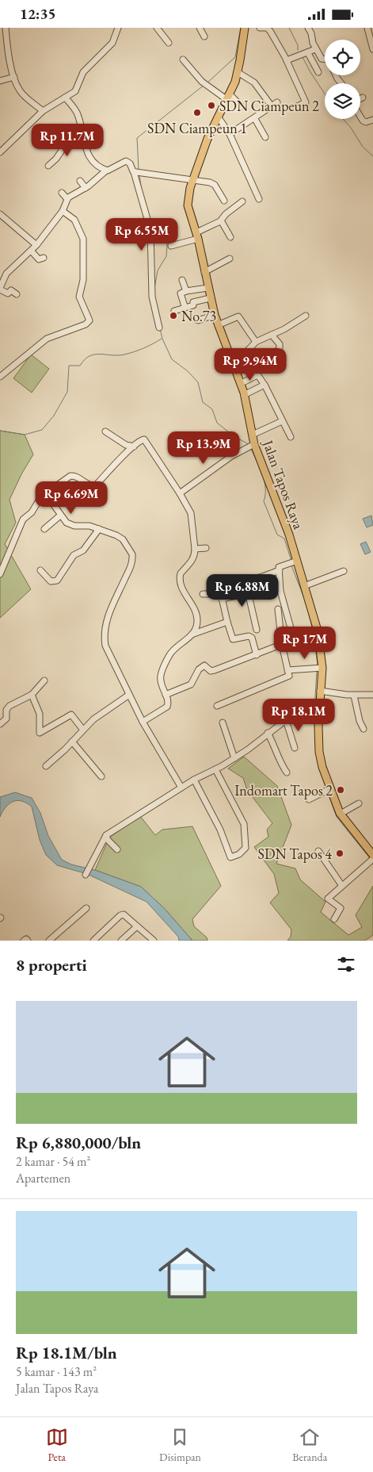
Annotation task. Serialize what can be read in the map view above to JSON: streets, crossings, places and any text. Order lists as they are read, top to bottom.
{
  "streets": {
    "main road": ["Jalan Tapos Raya"]
  },
  "places": [
    "SDN Ciampeun 2",
    "SDN Ciampeun 1",
    "No.73",
    "Indomart Tapos 2",
    "SDN Tapos 4"
  ],
  "page": {
    "status": "12:35",
    "price": [
      "Rp 11.7M",
      "Rp 6.55M",
      "Rp 9.94M",
      "Rp 13.9M",
      "Rp 6.69M",
      "Rp 6.88M",
      "Rp 17M",
      "Rp 18.1M"
    ],
    "heading": "8 properti",
    "list": [
      {
        "name": "Rp 6,880,000/bln",
        "note": "2 kamar · 54 m² · Apartemen"
      },
      {
        "name": "Rp 18.1M/bln",
        "note": "5 kamar · 143 m² · Jalan Tapos Raya"
      }
    ],
    "tabs": ["Peta", "Disimpan", "Beranda"]
  }
}
